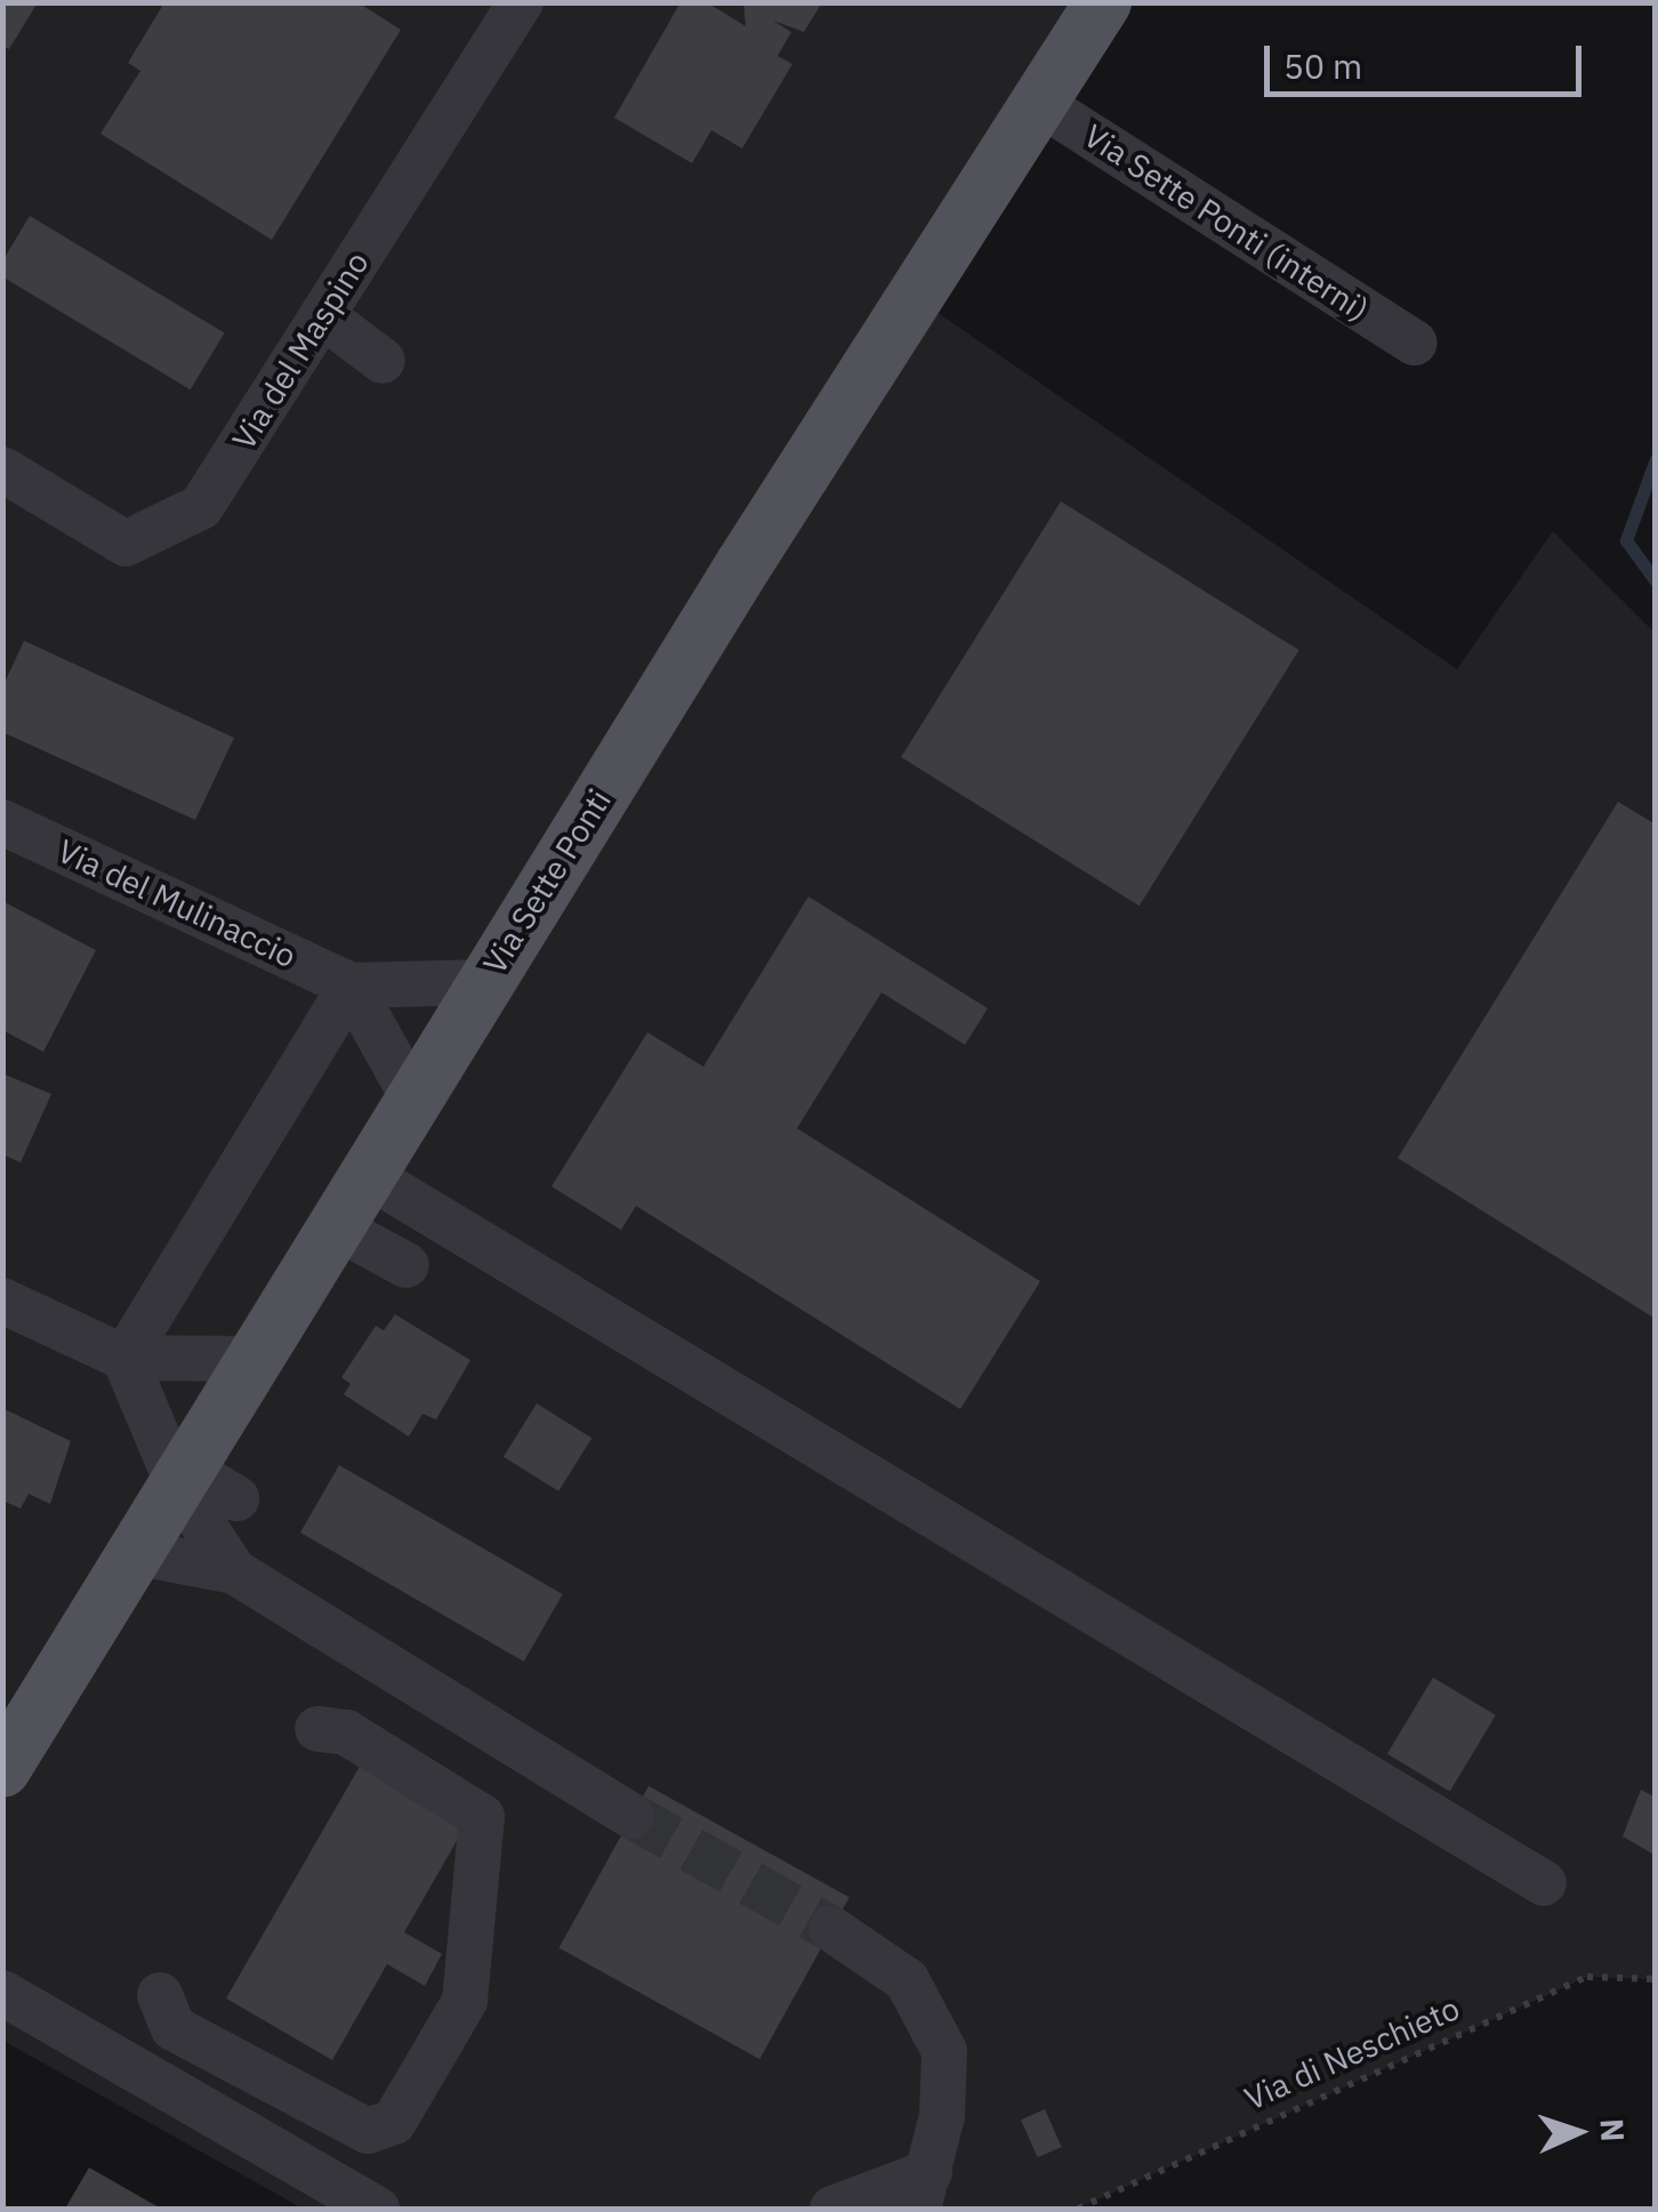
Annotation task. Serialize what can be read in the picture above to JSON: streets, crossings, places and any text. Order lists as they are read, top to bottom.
{
  "streets": {
    "main road": ["Via Sette Ponti"],
    "street": ["Via Sette Ponti (interni)", "Via del Maspino", "Via del Mulinaccio"],
    "path": ["Via di Neschieto"]
  },
  "crossings": [
    ["Via Sette Ponti (interni)", "Via Sette Ponti"],
    ["Via Sette Ponti", "Via del Mulinaccio"]
  ],
  "scale_bar": "50 m",
  "north": "right"
}
